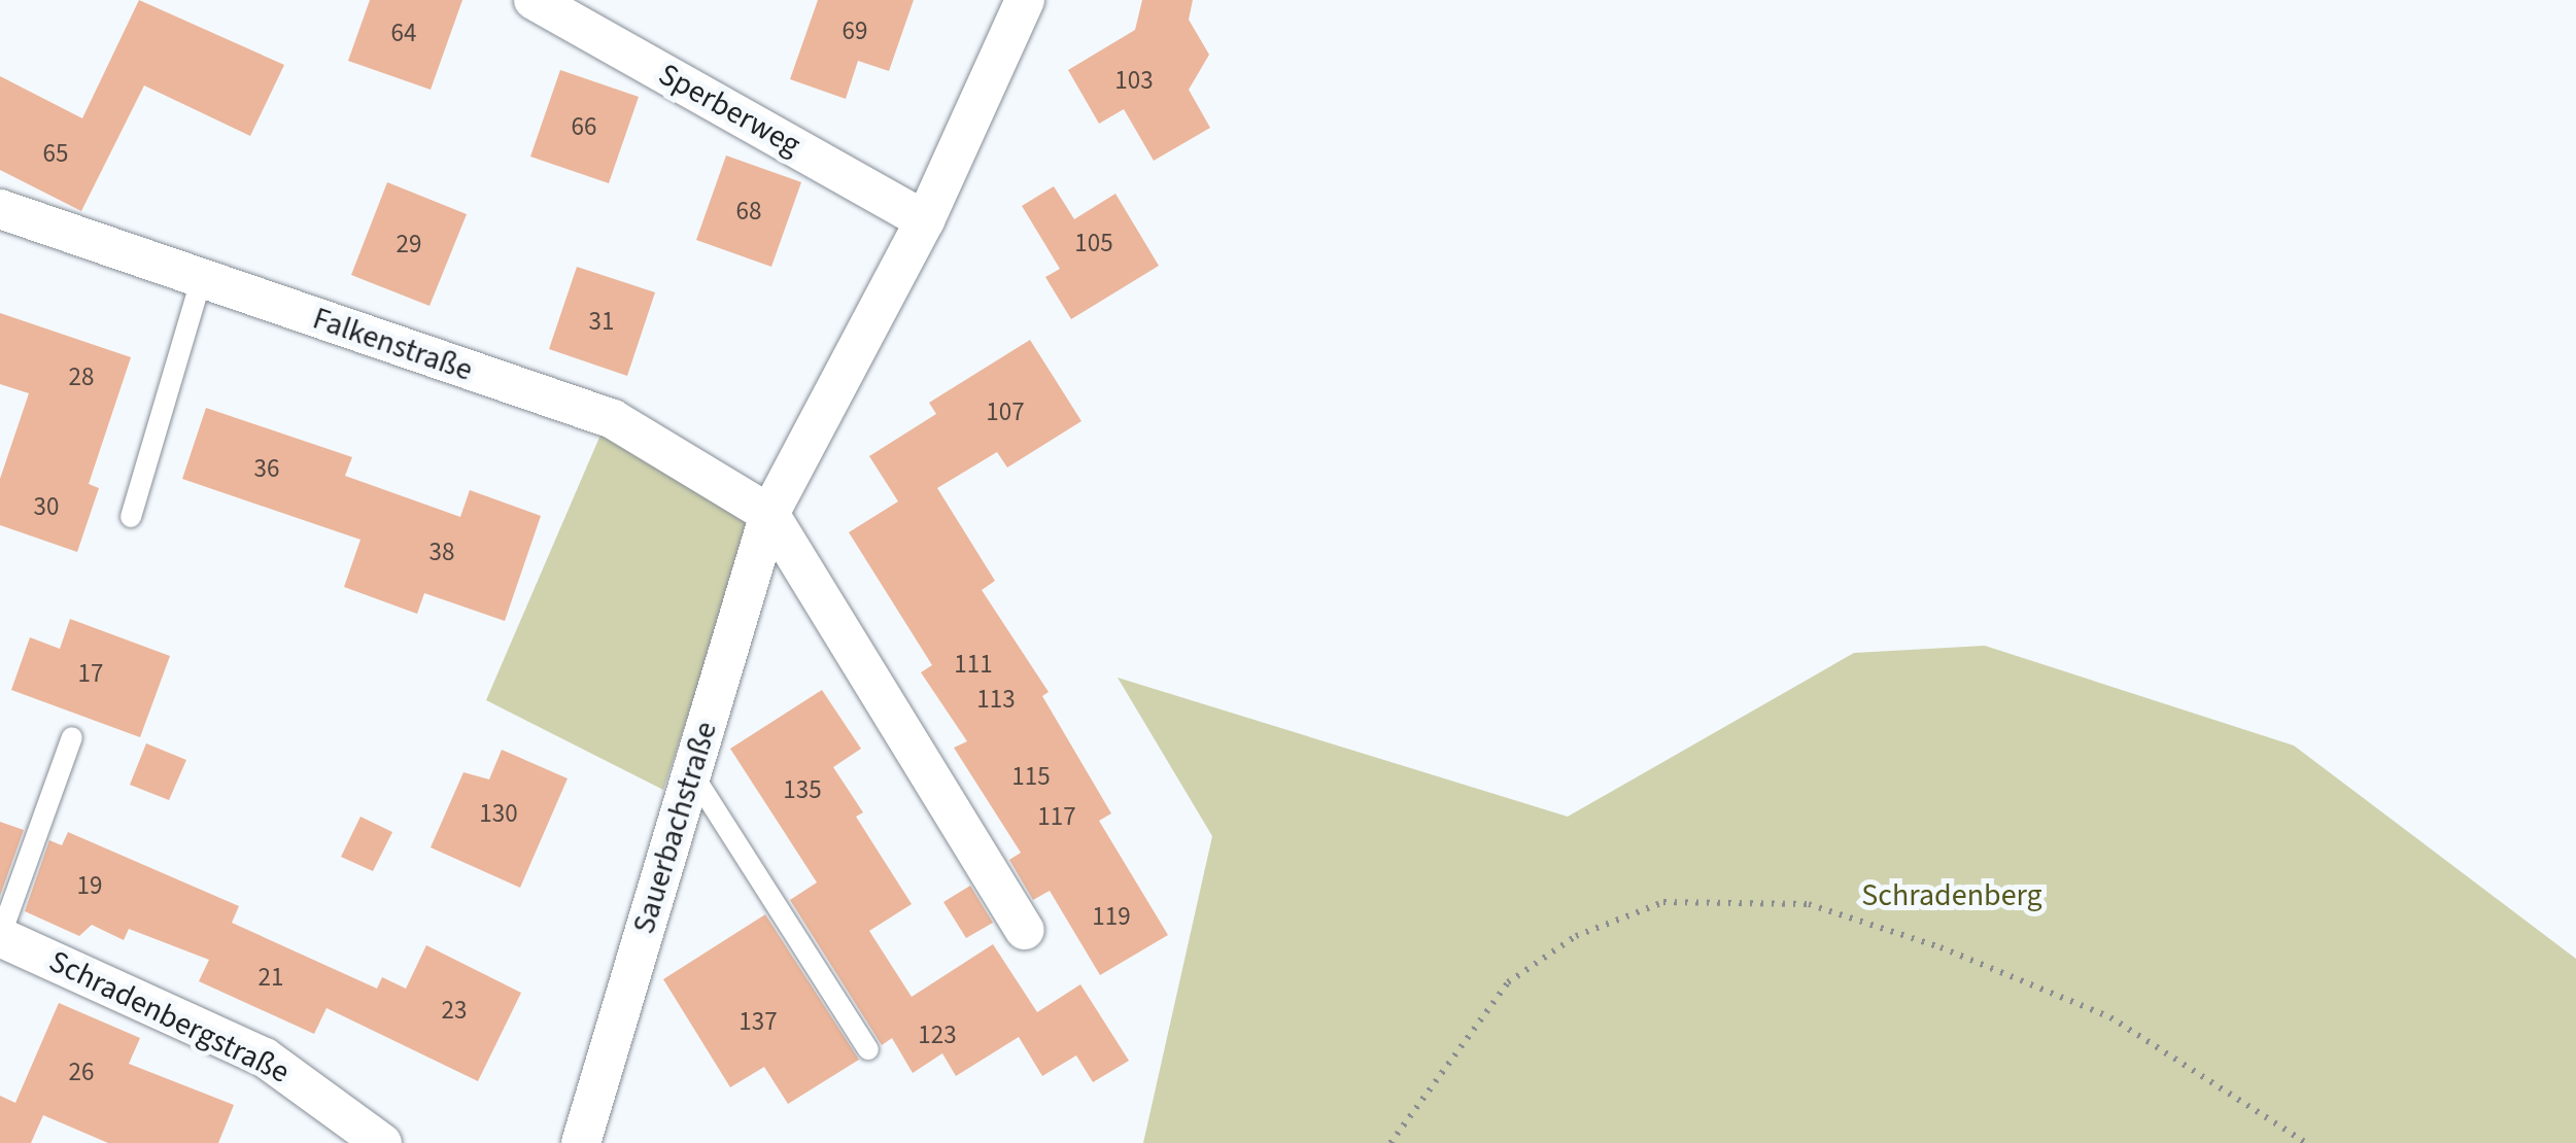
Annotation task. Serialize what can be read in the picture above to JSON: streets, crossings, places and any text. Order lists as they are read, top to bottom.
{
  "streets": {
    "street": [
      "Sperberweg",
      "Falkenstraße",
      "Sauerbachstraße",
      "Schradenbergstraße"
    ]
  },
  "crossings": [
    ["Sperberweg", "Sauerbachstraße"],
    ["Falkenstraße", "Sauerbachstraße"]
  ],
  "parks": ["Schradenberg"],
  "house_numbers": [
    "69",
    "64",
    "103",
    "66",
    "65",
    "68",
    "105",
    "29",
    "31",
    "28",
    "107",
    "36",
    "30",
    "38",
    "111",
    "17",
    "113",
    "115",
    "135",
    "130",
    "117",
    "19",
    "119",
    "21",
    "23",
    "137",
    "123",
    "26"
  ]
}
